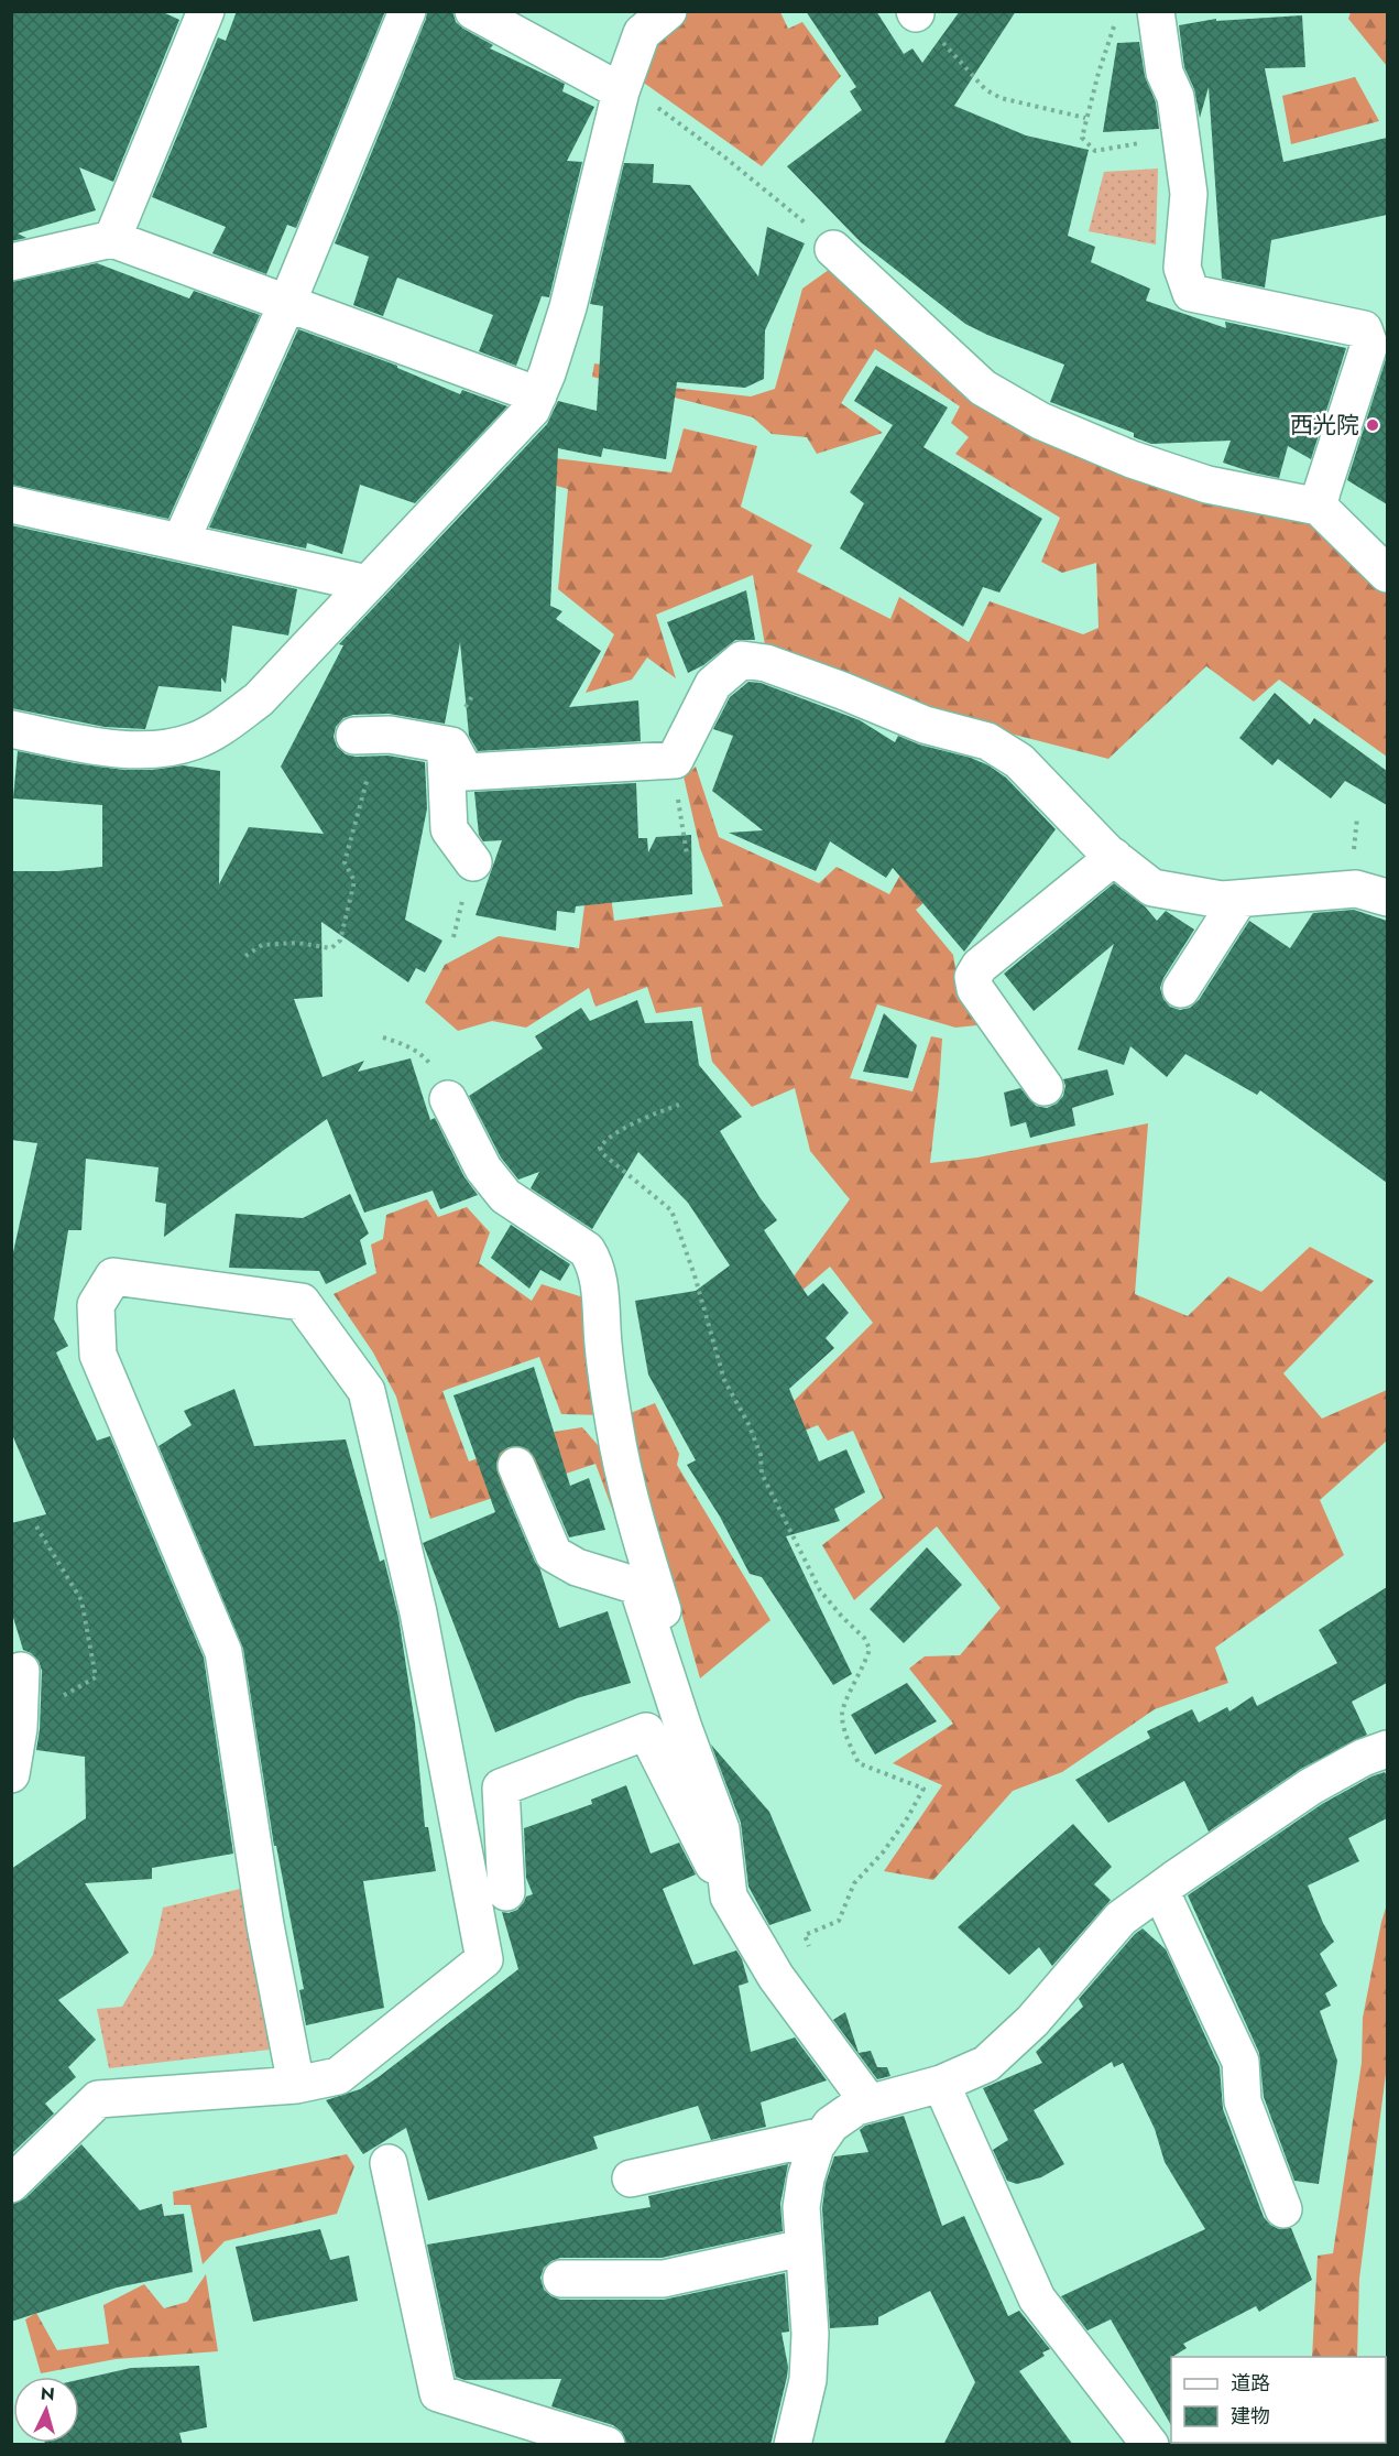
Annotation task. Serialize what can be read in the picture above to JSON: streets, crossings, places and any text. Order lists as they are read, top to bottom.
{
  "places": ["西光院"],
  "legend": ["道路", "建物"],
  "north": "top"
}
